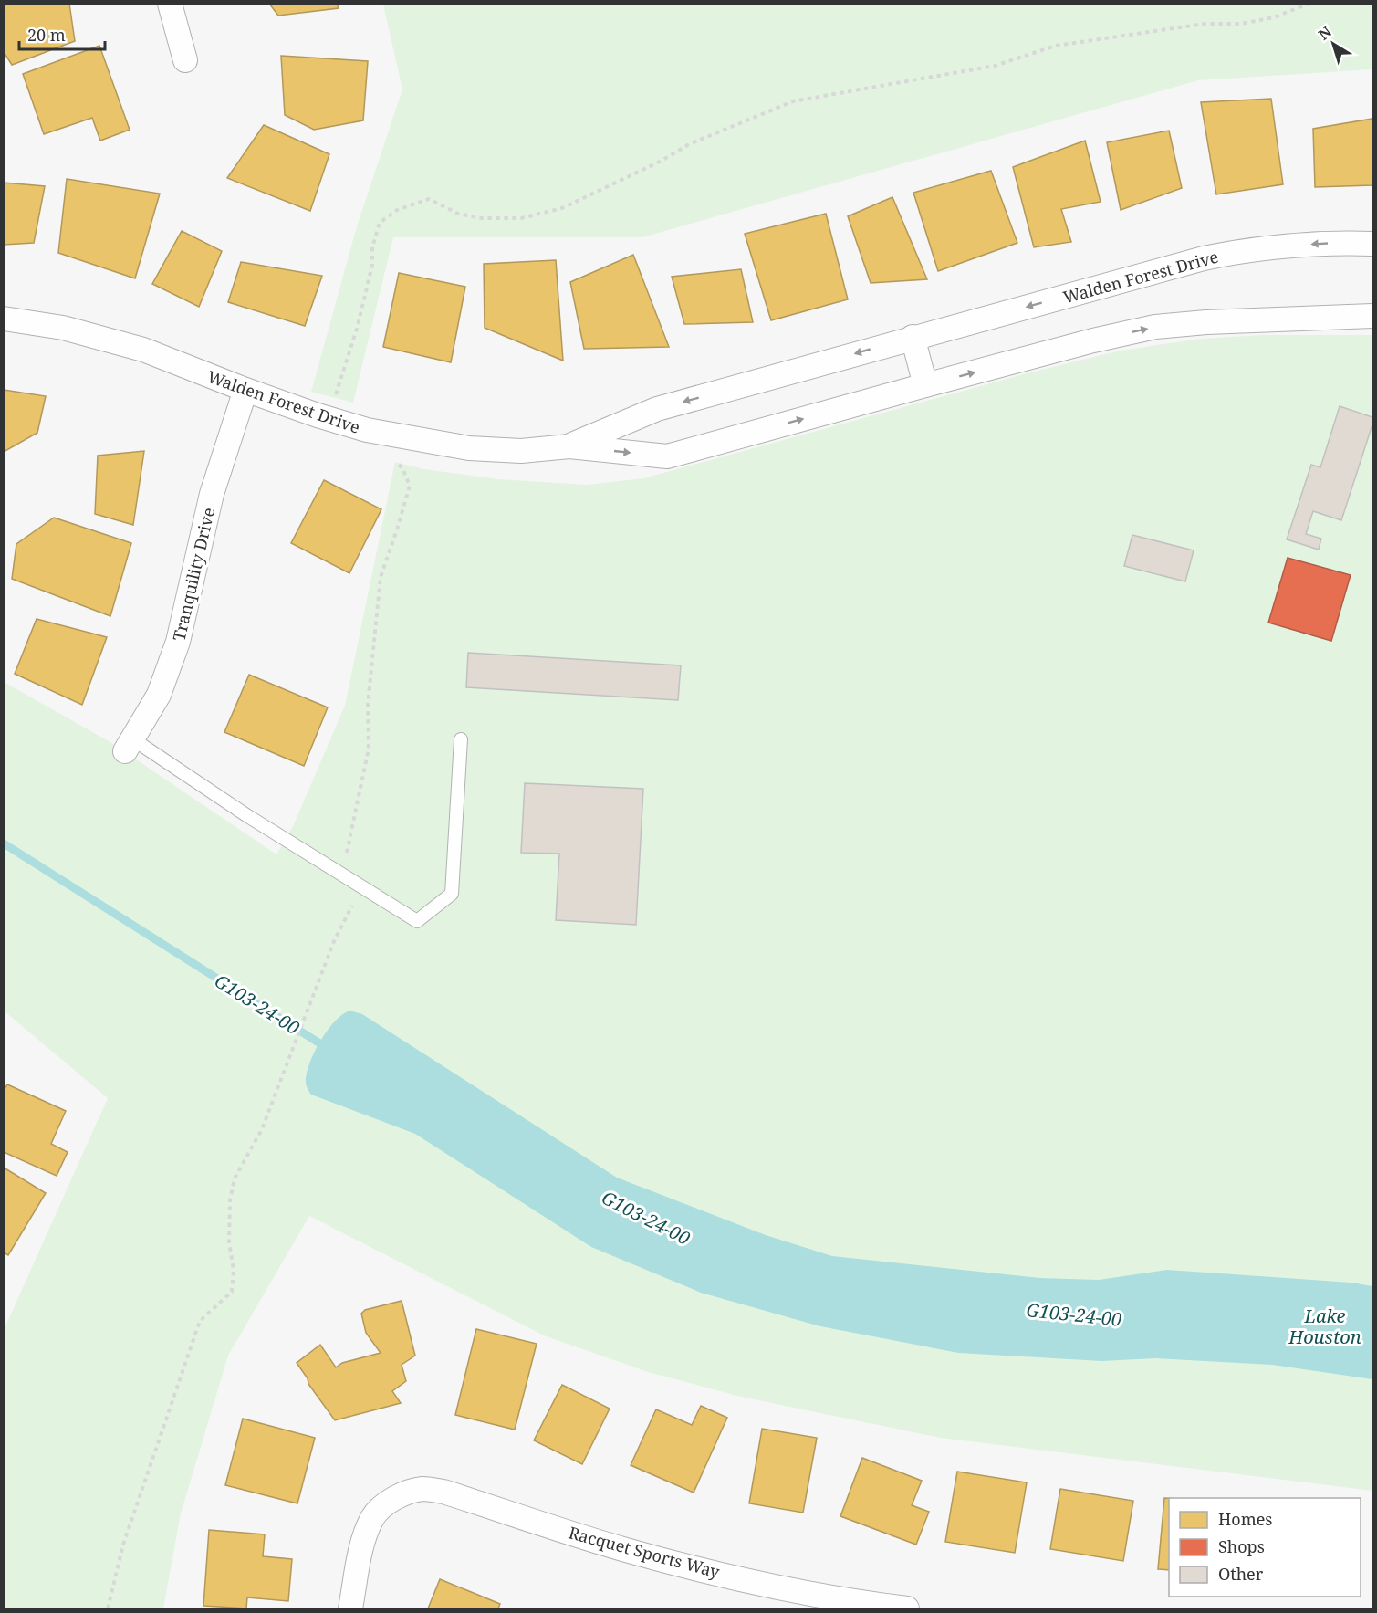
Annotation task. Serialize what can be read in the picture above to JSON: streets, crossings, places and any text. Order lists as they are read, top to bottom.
{
  "streets": {
    "street": ["Walden Forest Drive", "Tranquility Drive", "Racquet Sports Way"]
  },
  "crossings": [
    ["Walden Forest Drive", "Tranquility Drive"]
  ],
  "water": ["G103-24-00", "Lake Houston"],
  "legend": ["Homes", "Shops", "Other"],
  "scale_bar": "20 m",
  "north": "top left"
}
